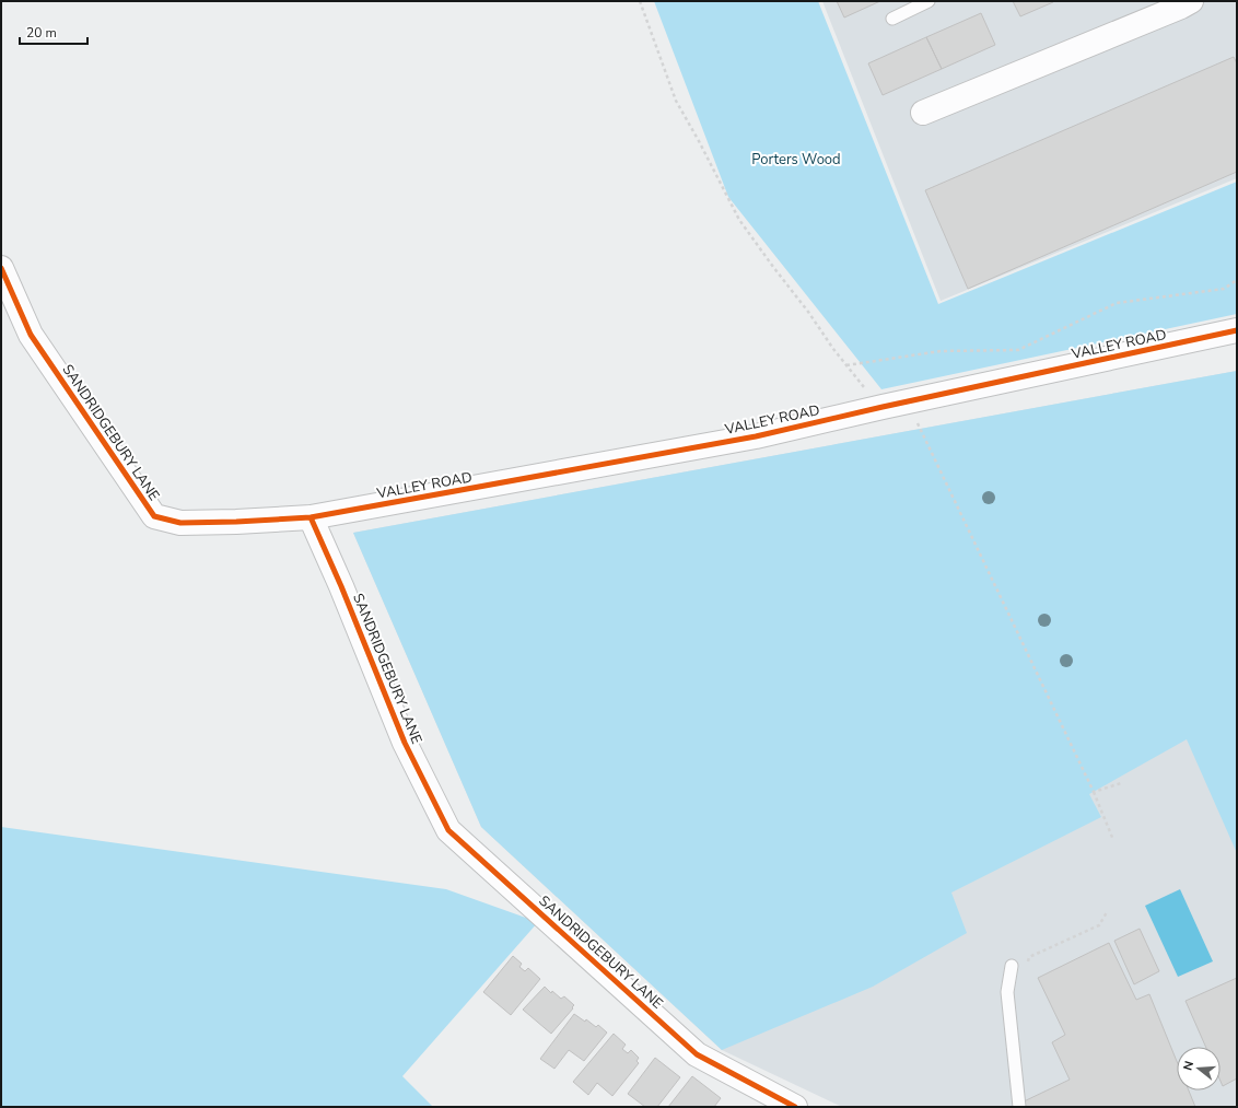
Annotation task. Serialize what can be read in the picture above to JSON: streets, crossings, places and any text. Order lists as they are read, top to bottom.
{
  "streets": {
    "street": ["VALLEY ROAD", "SANDRIDGEBURY LANE"]
  },
  "crossings": [
    ["VALLEY ROAD", "SANDRIDGEBURY LANE"]
  ],
  "parks": ["Porters Wood"],
  "scale_bar": "20 m",
  "north": "left"
}
